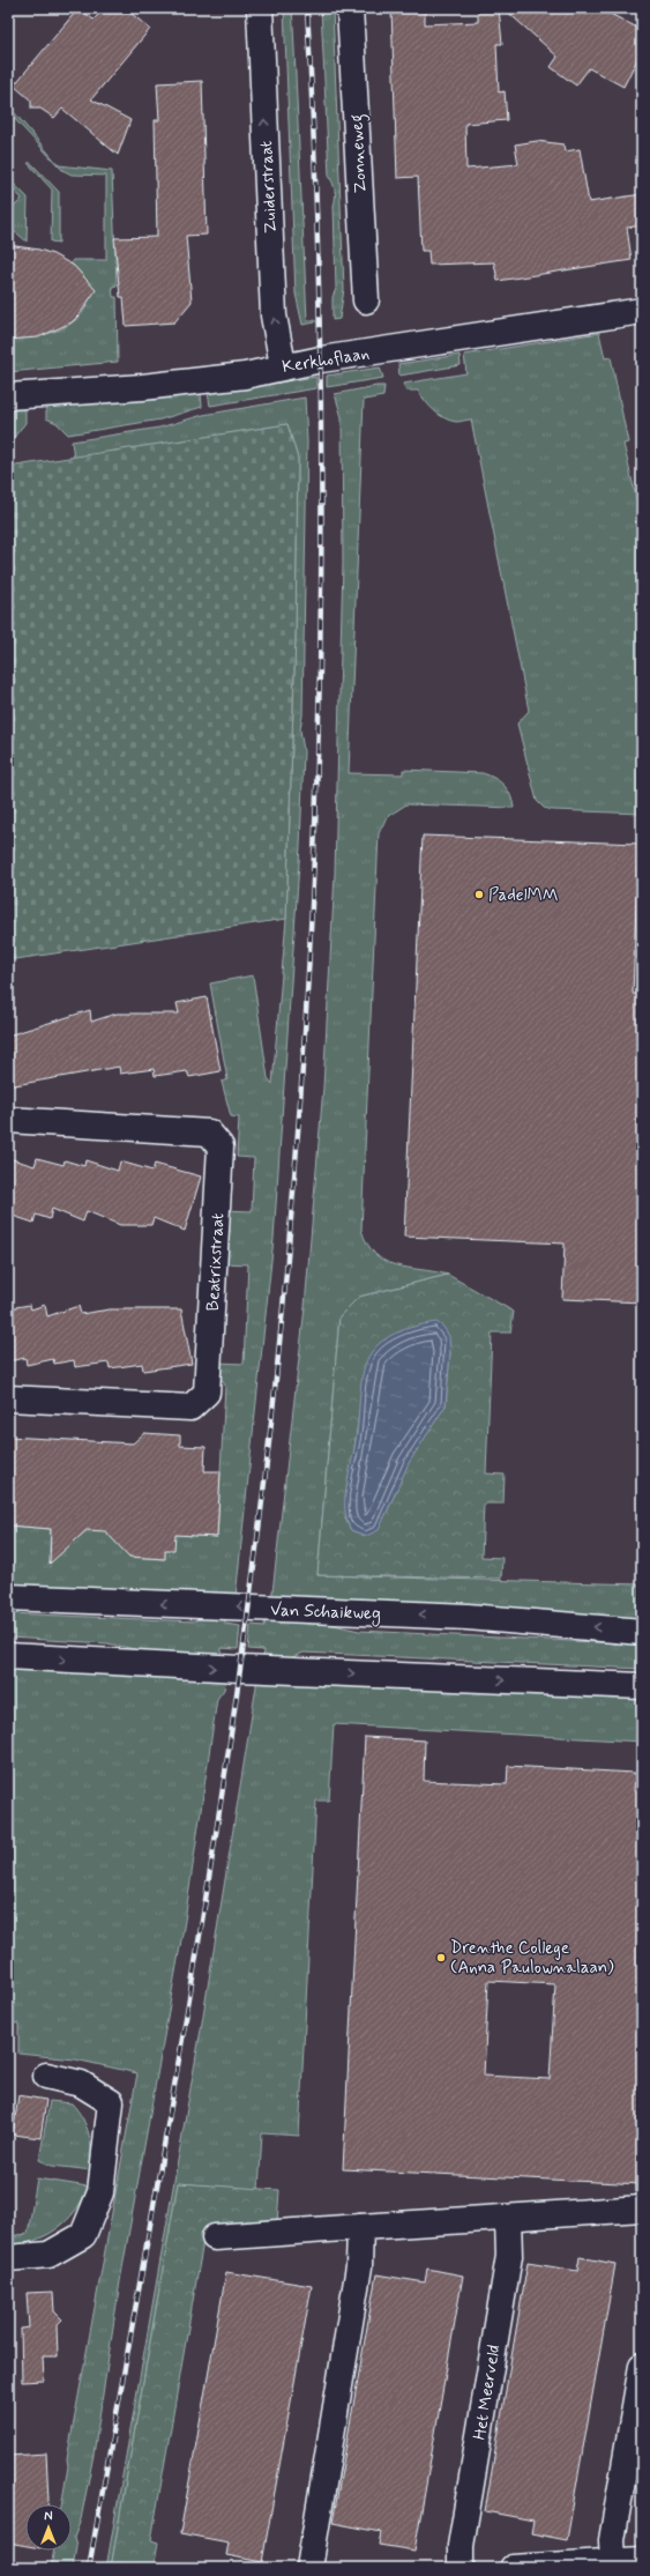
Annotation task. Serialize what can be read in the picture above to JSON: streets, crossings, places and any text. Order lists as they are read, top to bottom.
{
  "streets": {
    "street": [
      "Zonneweg",
      "Zuiderstraat",
      "Kerkhoflaan",
      "Beatrixstraat",
      "Van Schaikweg",
      "Het Meerveld"
    ]
  },
  "crossings": [
    ["Zuiderstraat", "Kerkhoflaan"]
  ],
  "one_way": ["Zuiderstraat"],
  "places": ["PadelMM", "Drenthe College (Anna Paulownalaan)"],
  "north": "top"
}
